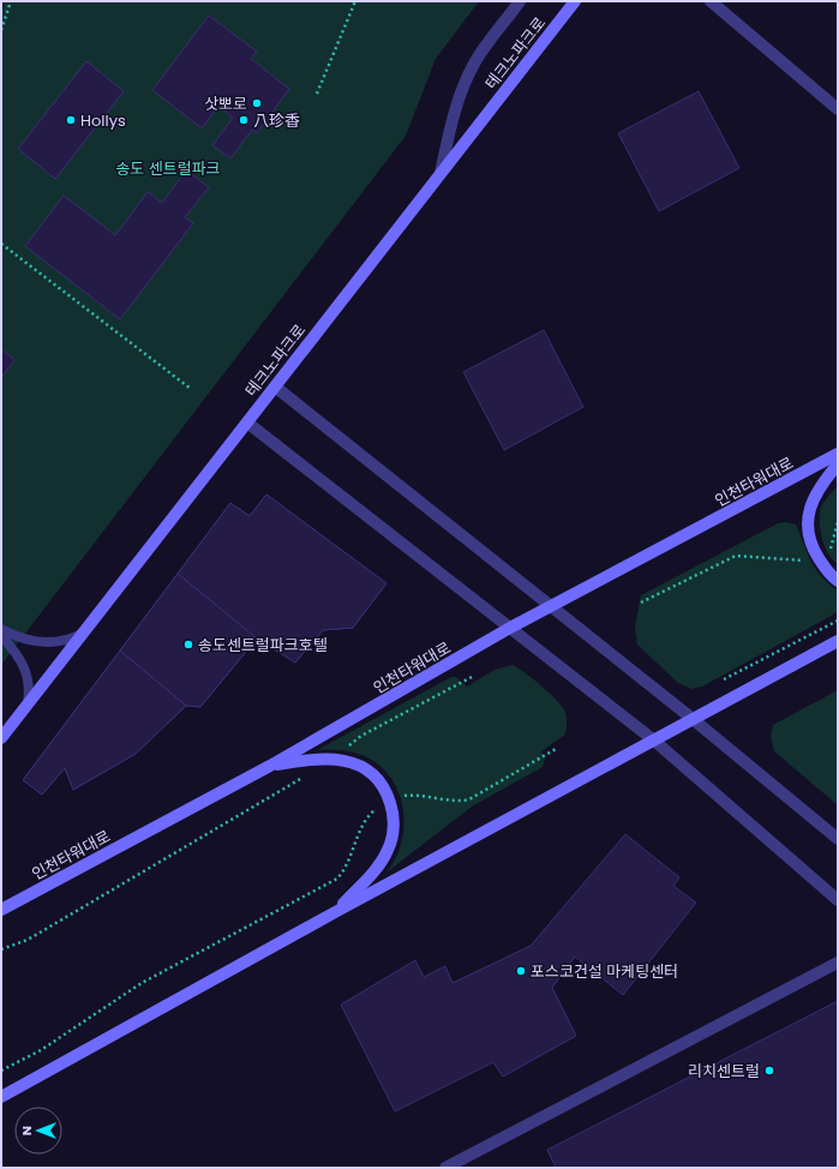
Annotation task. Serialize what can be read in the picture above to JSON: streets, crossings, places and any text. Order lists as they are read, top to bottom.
{
  "streets": {
    "main road": ["테크노파크로", "인천타워대로"]
  },
  "parks": ["송도 센트럴파크"],
  "places": [
    "삿뽀로",
    "Hollys",
    "八珍香",
    "송도센트럴파크호텔",
    "포스코건설 마케팅센터",
    "리치센트럴"
  ],
  "north": "left"
}
